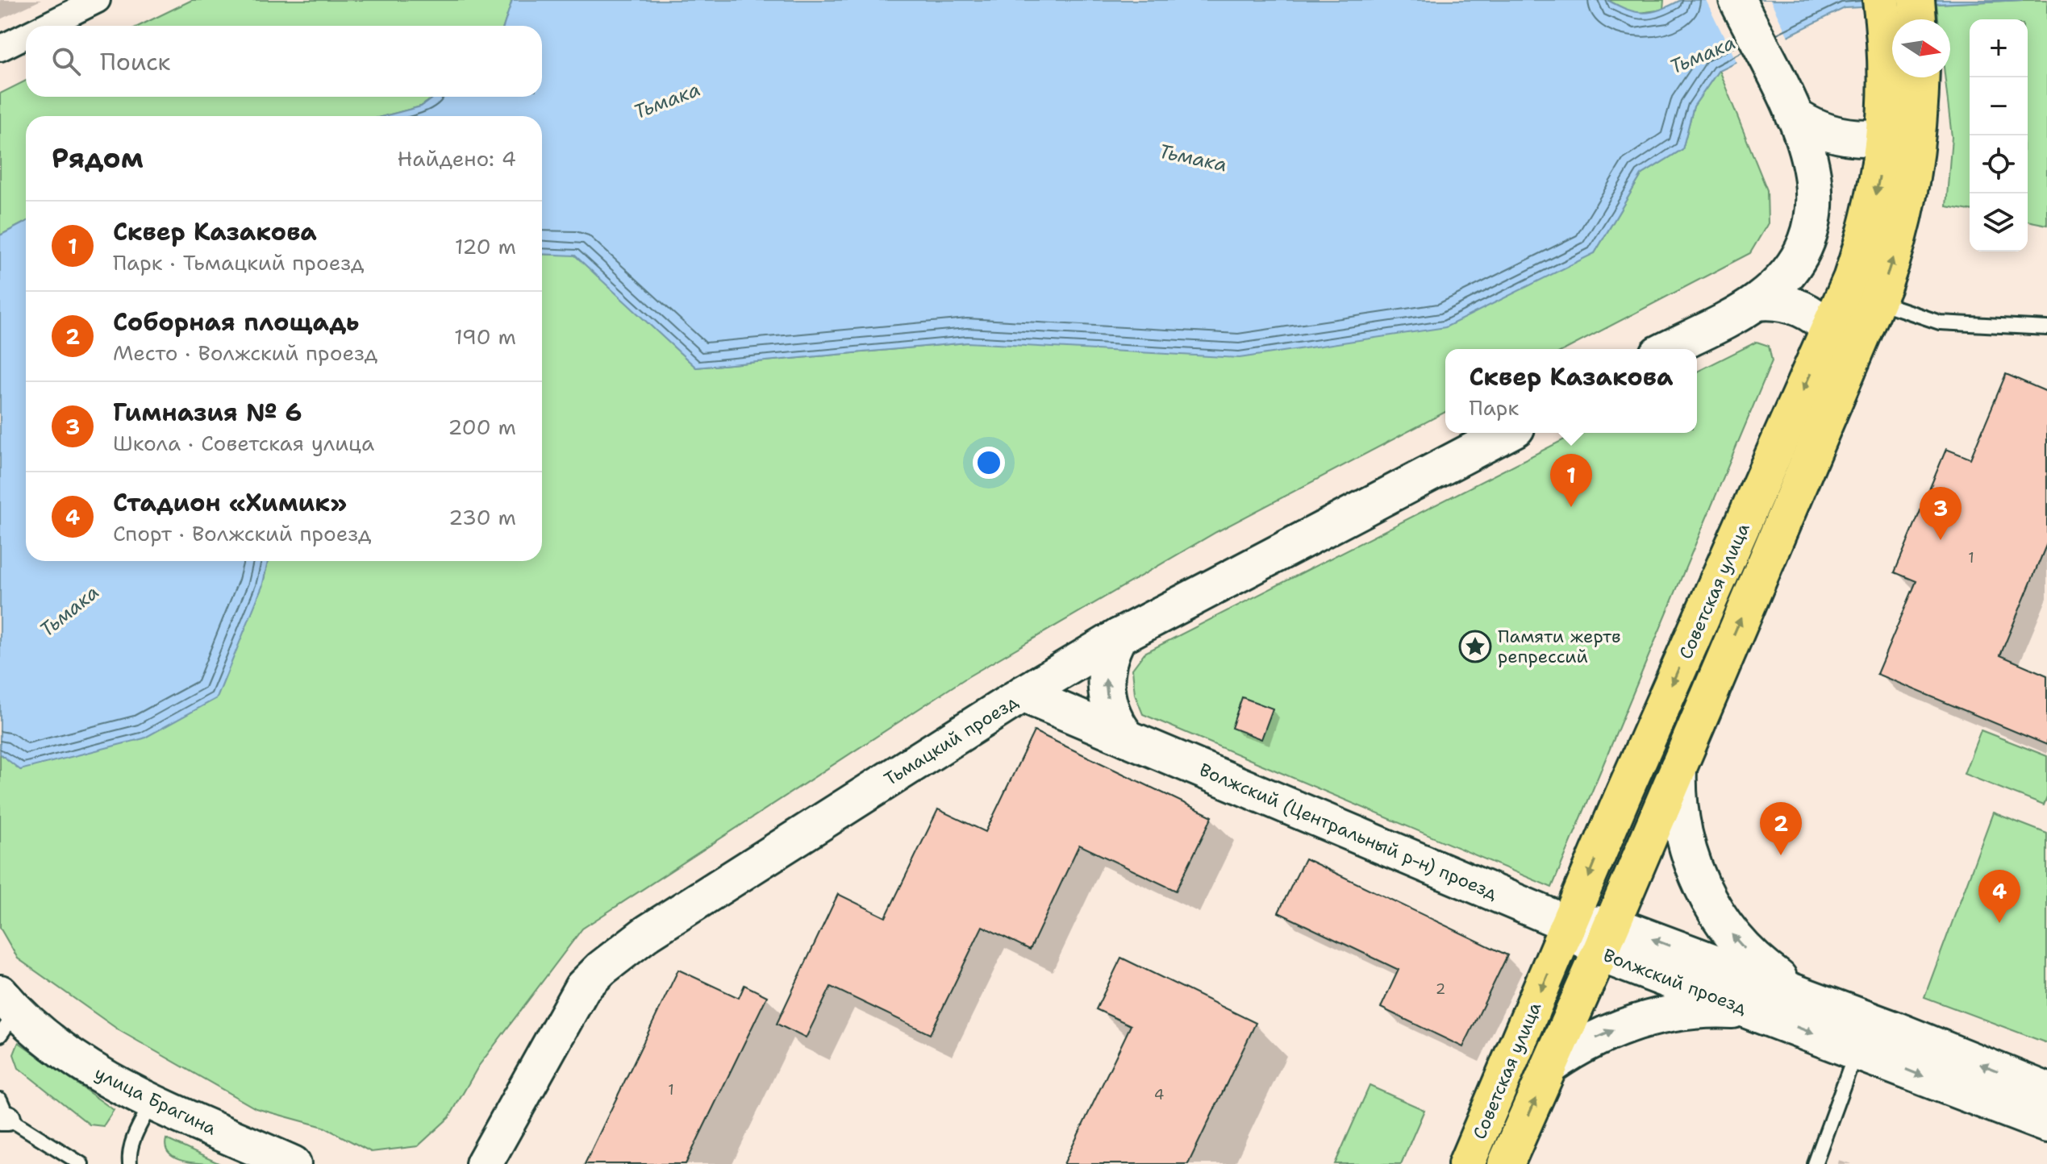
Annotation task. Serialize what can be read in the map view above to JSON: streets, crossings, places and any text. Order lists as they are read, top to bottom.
{
  "streets": {
    "main road": [
      "Советская улица",
      "Тьмацкий проезд",
      "Волжский (Центральный р-н) проезд",
      "Волжский проезд",
      "улица Брагина"
    ]
  },
  "crossings": [
    ["Советская улица", "Волжский (Центральный р-н) проезд"],
    ["Советская улица", "Волжский проезд"],
    ["Тьмацкий проезд", "Волжский (Центральный р-н) проезд"],
    ["Волжский (Центральный р-н) проезд", "Волжский проезд"]
  ],
  "water": ["Тьмака"],
  "places": {
    "place": ["Памяти жертв репрессий"]
  },
  "house_numbers": [
    "1",
    "2",
    "1",
    "4"
  ],
  "north": "right",
  "page": {
    "map_buttons": ["+", "−"],
    "search": "Поиск",
    "heading": ["Рядом", "Найдено: 4"],
    "list": [
      {
        "mark": "1",
        "name": "Сквер Казакова",
        "note": "Парк · Тьмацкий проезд",
        "value": "120 m"
      },
      {
        "mark": "2",
        "name": "Соборная площадь",
        "note": "Место · Волжский проезд",
        "value": "190 m"
      },
      {
        "mark": "3",
        "name": "Гимназия № 6",
        "note": "Школа · Советская улица",
        "value": "200 m"
      },
      {
        "mark": "4",
        "name": "Стадион «Химик»",
        "note": "Спорт · Волжский проезд",
        "value": "230 m"
      }
    ],
    "popup": ["Сквер Казакова", "Парк"],
    "pins": [
      "1",
      "3",
      "2",
      "4"
    ]
  }
}
